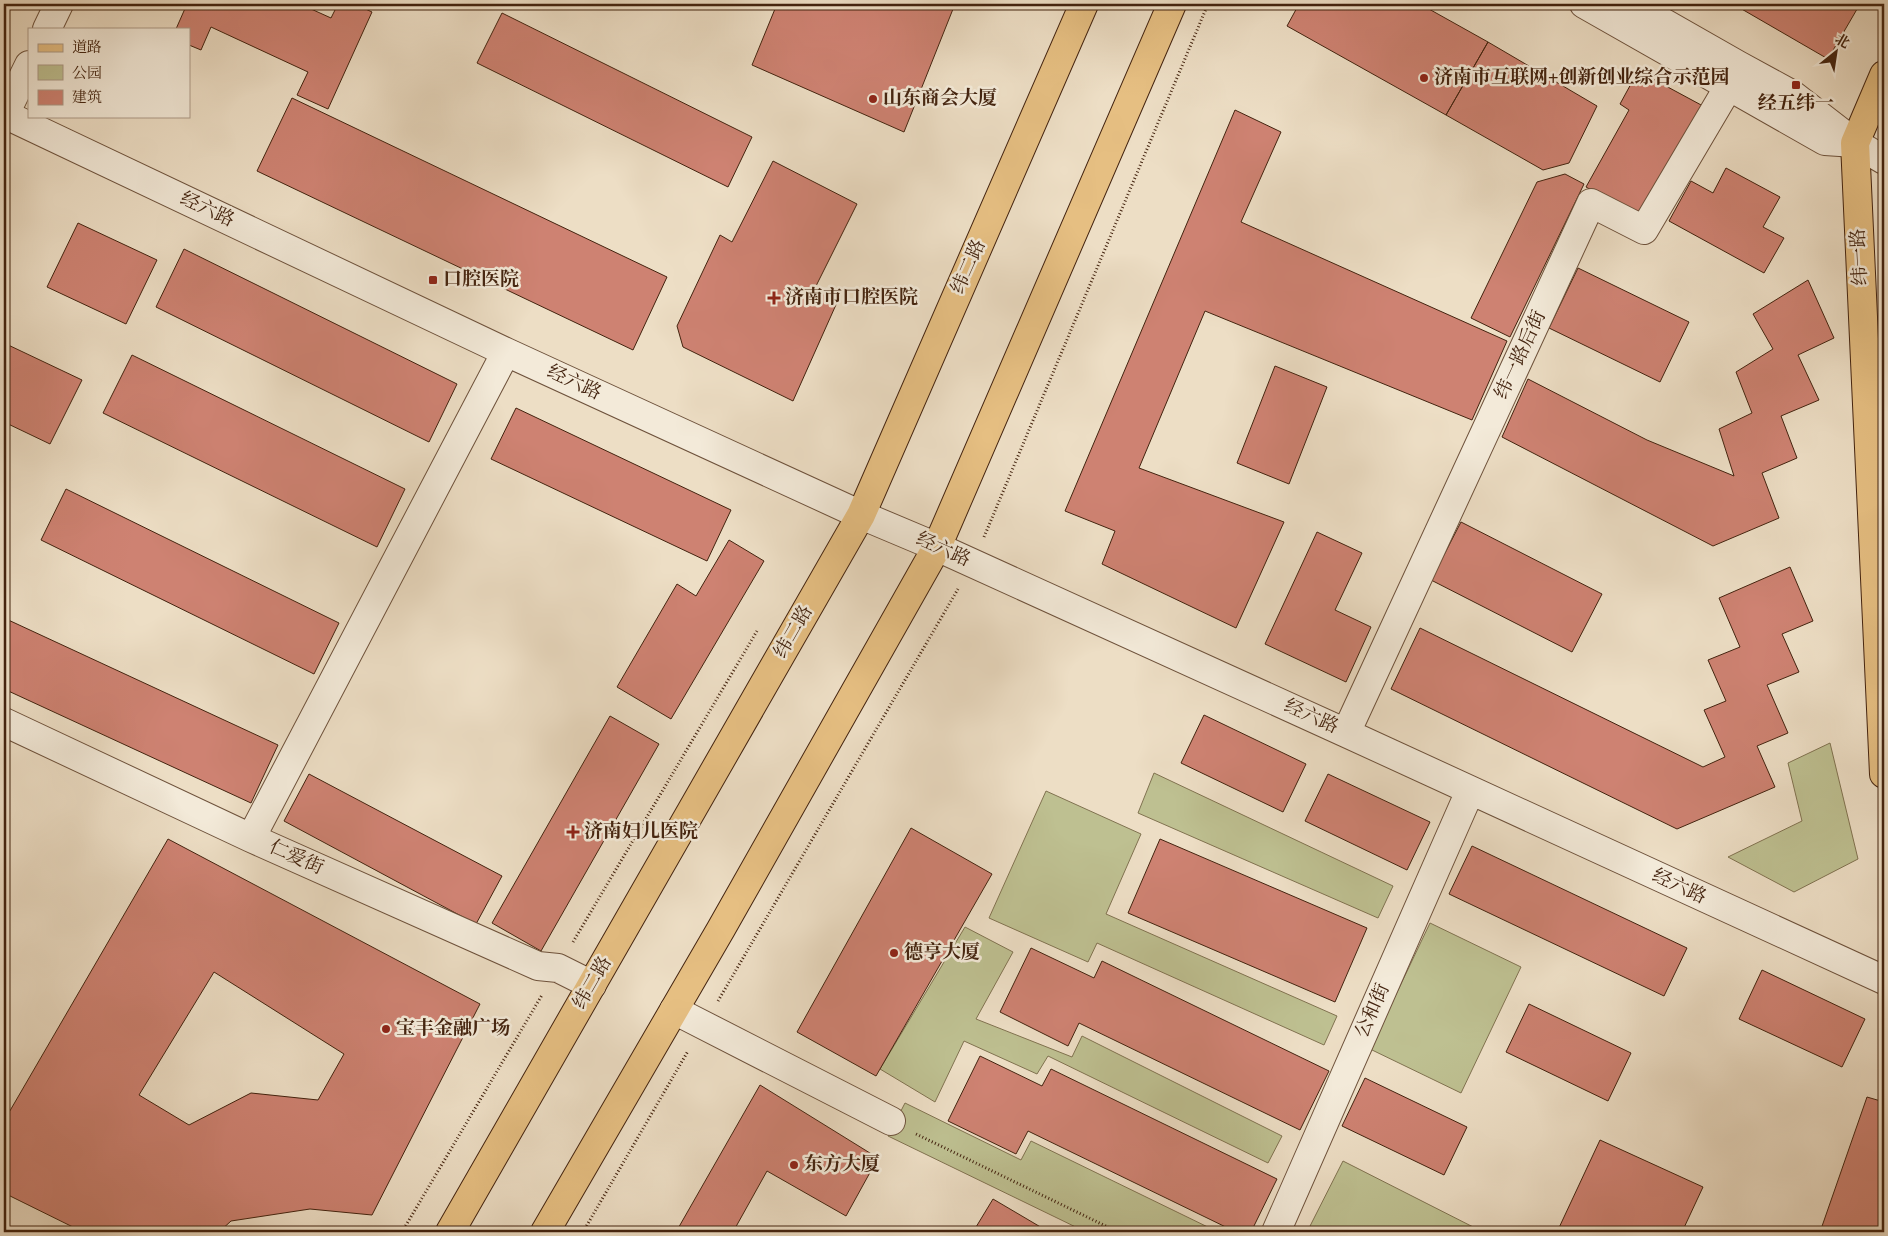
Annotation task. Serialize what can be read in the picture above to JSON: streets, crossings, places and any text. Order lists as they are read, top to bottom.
{
  "streets": {
    "main road": ["纬一路", "纬二路"],
    "street": [
      "经六路",
      "纬一路后街",
      "仁爱街",
      "公和街"
    ]
  },
  "crossings": [
    ["经六路", "纬二路"],
    ["经六路", "纬一路后街"],
    ["经六路", "公和街"],
    ["纬二路", "仁爱街"]
  ],
  "places": {
    "other": [
      "济南市互联网+创新创业综合示范园",
      "山东商会大厦",
      "德亨大厦",
      "宝丰金融广场",
      "东方大厦"
    ],
    "transit": ["经五纬一", "口腔医院"],
    "health": ["济南市口腔医院", "济南妇儿医院"]
  },
  "legend": ["道路", "公园", "建筑"],
  "north": "top right"
}
